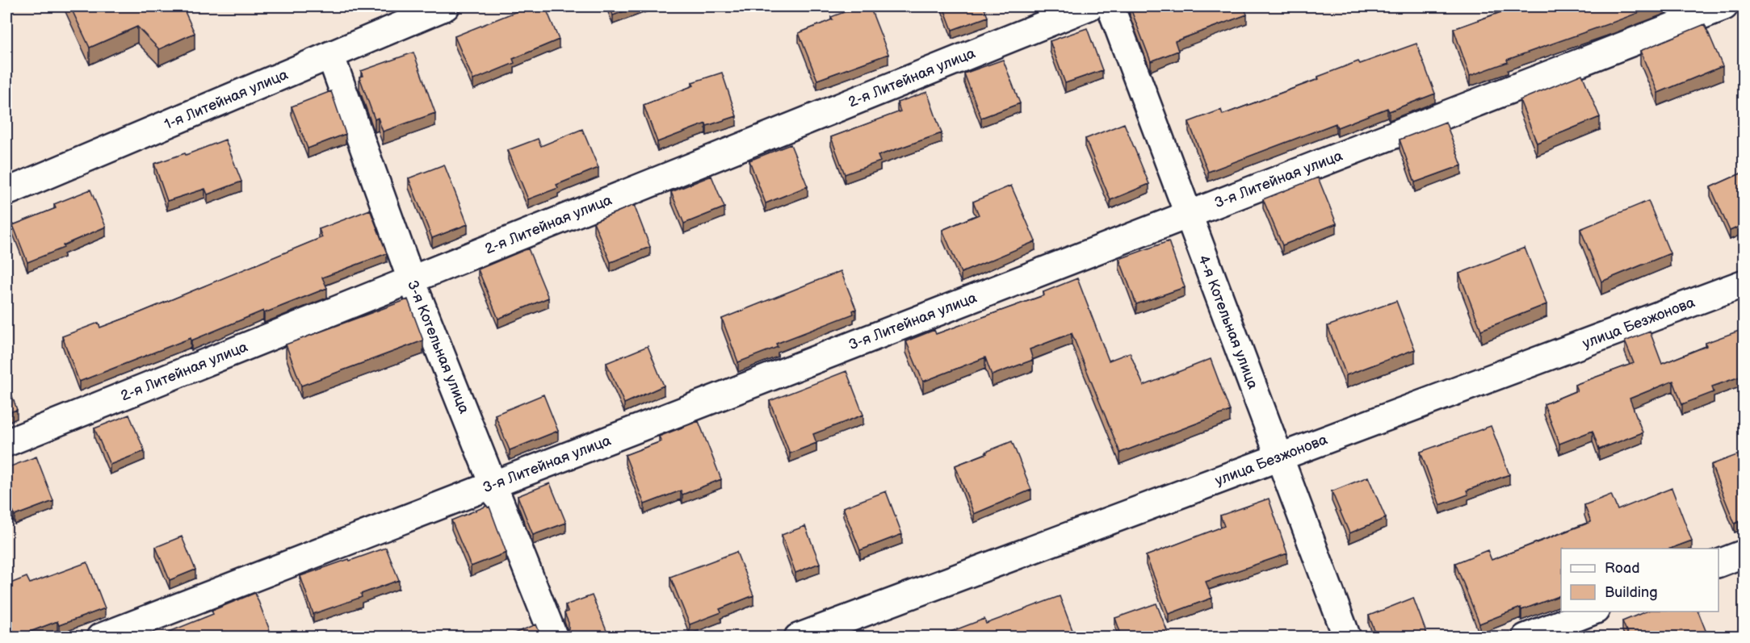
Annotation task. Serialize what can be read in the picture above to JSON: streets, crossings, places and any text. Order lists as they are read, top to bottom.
{
  "streets": {
    "street": [
      "2-я Литейная улица",
      "1-я Литейная улица",
      "3-я Литейная улица",
      "4-я Котельная улица",
      "улица Безжонова",
      "3-я Котельная улица"
    ]
  },
  "crossings": [
    ["2-я Литейная улица", "3-я Котельная улица"],
    ["1-я Литейная улица", "3-я Котельная улица"],
    ["3-я Литейная улица", "4-я Котельная улица"],
    ["3-я Литейная улица", "3-я Котельная улица"],
    ["4-я Котельная улица", "улица Безжонова"]
  ],
  "legend": ["Road", "Building"]
}
